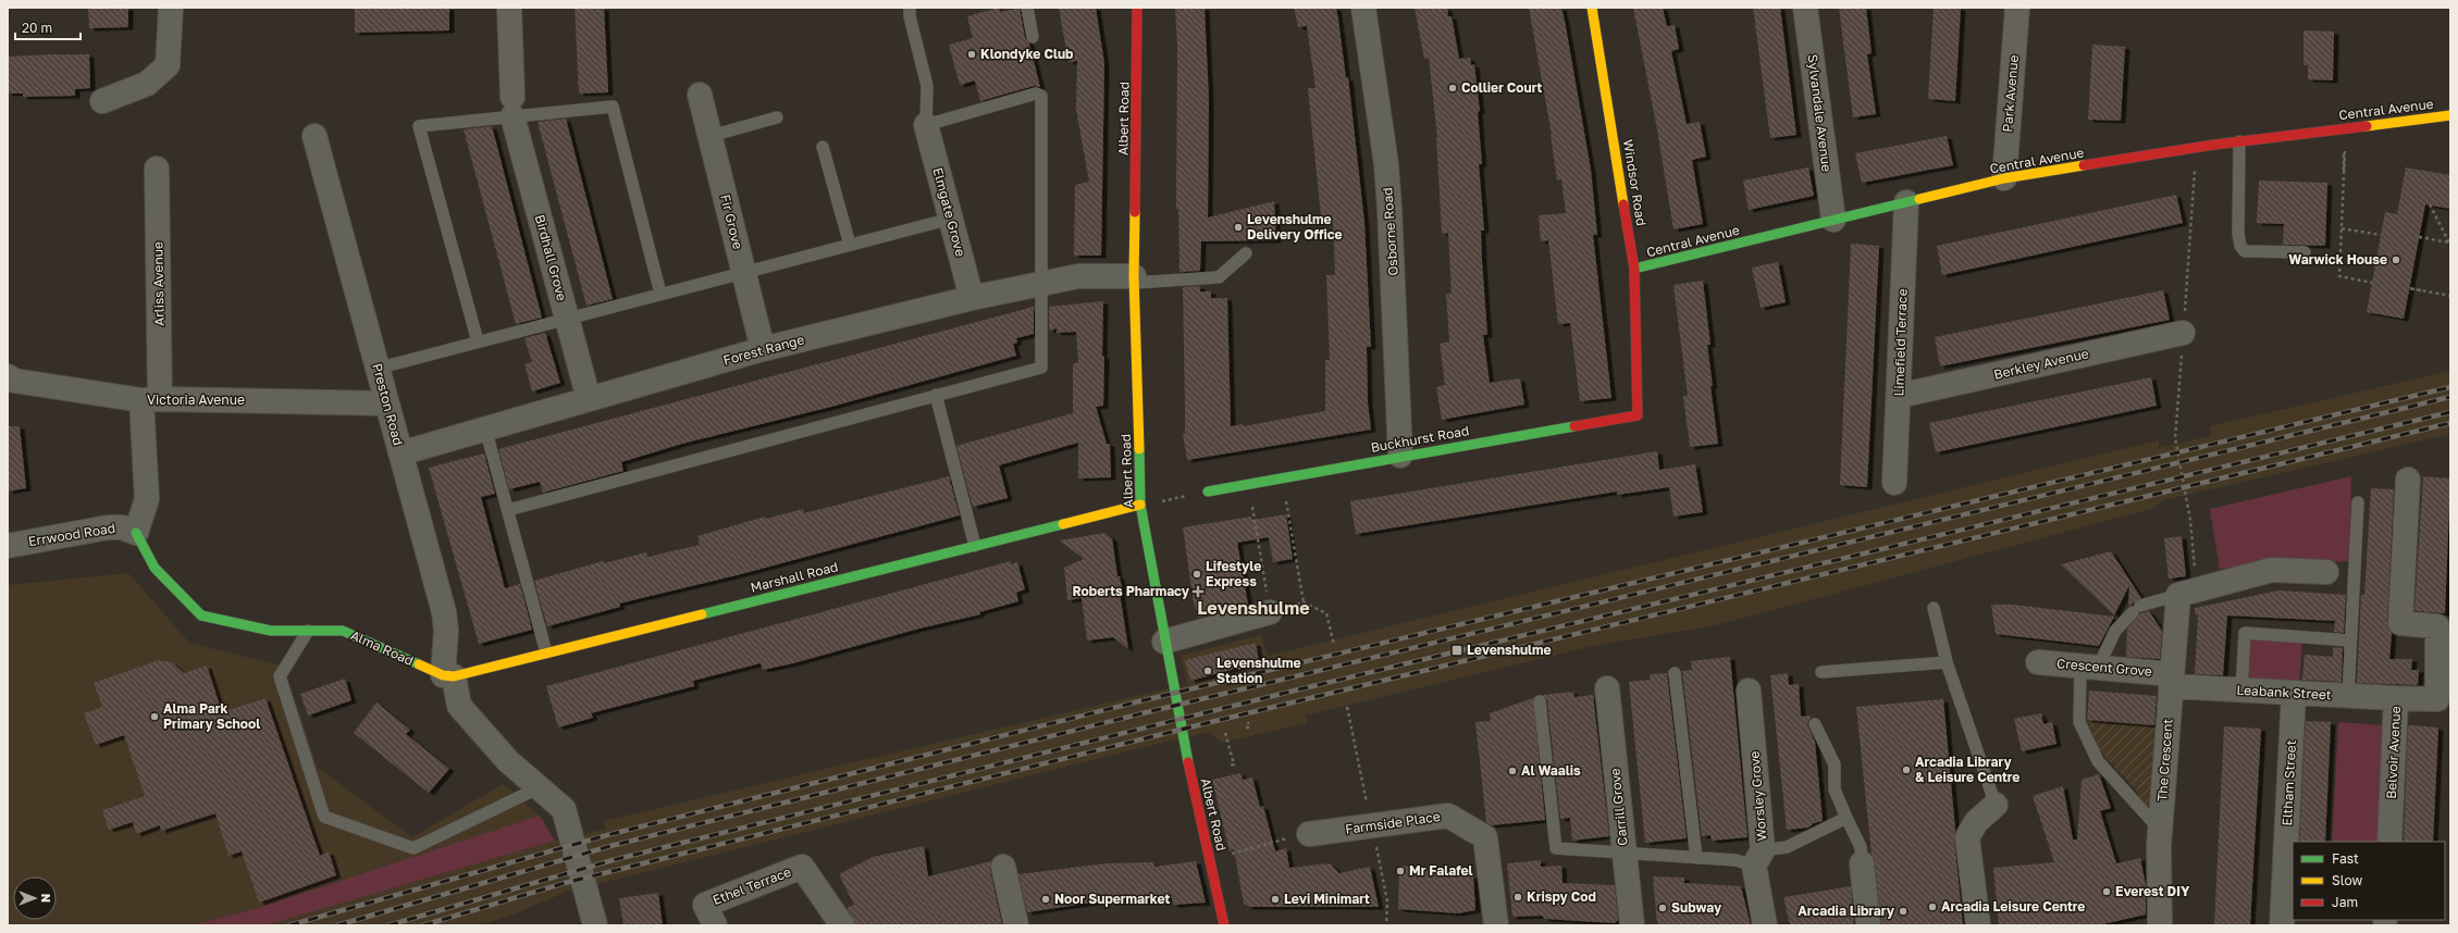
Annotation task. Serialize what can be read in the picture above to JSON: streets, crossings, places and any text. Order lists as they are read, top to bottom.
{
  "streets": {
    "street": [
      "Park Avenue",
      "Central Avenue",
      "Sylvandale Avenue",
      "Albert Road",
      "Windsor Road",
      "Elmgate Grove",
      "Fir Grove",
      "Osborne Road",
      "Birdhall Grove",
      "Arliss Avenue",
      "Limefield Terrace",
      "Forest Range",
      "Berkley Avenue",
      "Victoria Avenue",
      "Preston Road",
      "Buckhurst Road",
      "Errwood Road",
      "Marshall Road",
      "Alma Road",
      "Crescent Grove",
      "Leabank Street",
      "Belvoir Avenue",
      "The Crescent",
      "Eltham Street",
      "Worsley Grove",
      "Carrill Grove",
      "Farmside Place",
      "Ethel Terrace"
    ]
  },
  "crossings": [
    ["Park Avenue", "Central Avenue"],
    ["Central Avenue", "Sylvandale Avenue"],
    ["Central Avenue", "Windsor Road"],
    ["Central Avenue", "Limefield Terrace"],
    ["Albert Road", "Forest Range"],
    ["Albert Road", "Marshall Road"],
    ["Windsor Road", "Buckhurst Road"],
    ["Elmgate Grove", "Forest Range"],
    ["Fir Grove", "Forest Range"],
    ["Osborne Road", "Buckhurst Road"],
    ["Birdhall Grove", "Forest Range"],
    ["Arliss Avenue", "Victoria Avenue"],
    ["Limefield Terrace", "Berkley Avenue"],
    ["Forest Range", "Preston Road"],
    ["Victoria Avenue", "Preston Road"],
    ["Preston Road", "Marshall Road"],
    ["Preston Road", "Alma Road"],
    ["Errwood Road", "Alma Road"],
    ["Marshall Road", "Alma Road"],
    ["Crescent Grove", "Leabank Street"],
    ["Crescent Grove", "The Crescent"],
    ["Leabank Street", "Belvoir Avenue"],
    ["Leabank Street", "The Crescent"],
    ["Leabank Street", "Eltham Street"]
  ],
  "districts": ["Levenshulme"],
  "places": {
    "other": [
      "Klondyke Club",
      "Collier Court",
      "Levenshulme Delivery Office",
      "Warwick House",
      "Lifestyle Express",
      "Levenshulme Station",
      "Alma Park Primary School",
      "Arcadia Library & Leisure Centre",
      "Al Waalis",
      "Mr Falafel",
      "Everest DIY",
      "Krispy Cod",
      "Noor Supermarket",
      "Levi Minimart",
      "Arcadia Leisure Centre",
      "Subway",
      "Arcadia Library"
    ],
    "health": ["Roberts Pharmacy"],
    "transit": ["Levenshulme"]
  },
  "legend": ["Fast", "Slow", "Jam"],
  "scale_bar": "20 m",
  "north": "right"
}
